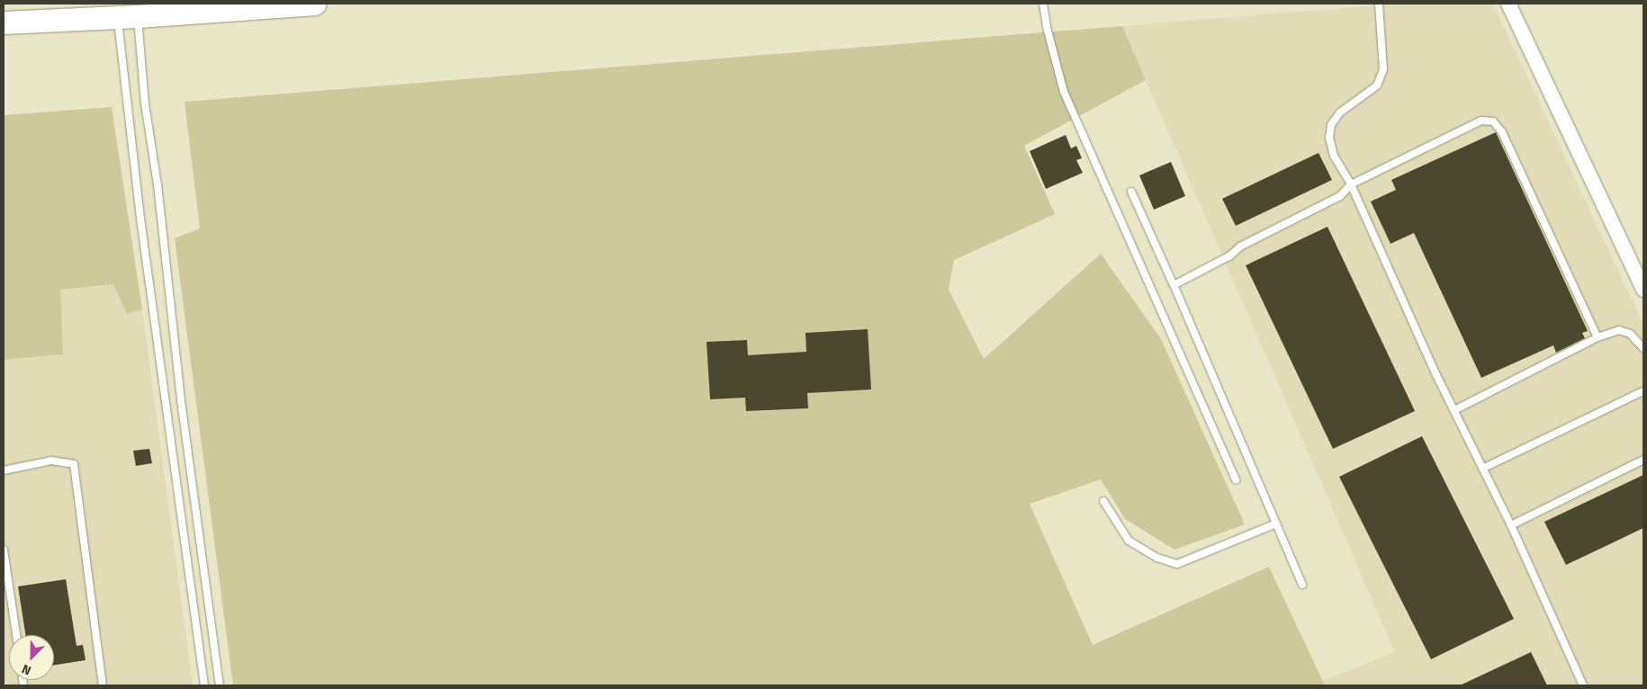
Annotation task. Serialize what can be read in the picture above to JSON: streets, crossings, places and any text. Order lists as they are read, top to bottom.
{
  "north": "bottom left"
}
